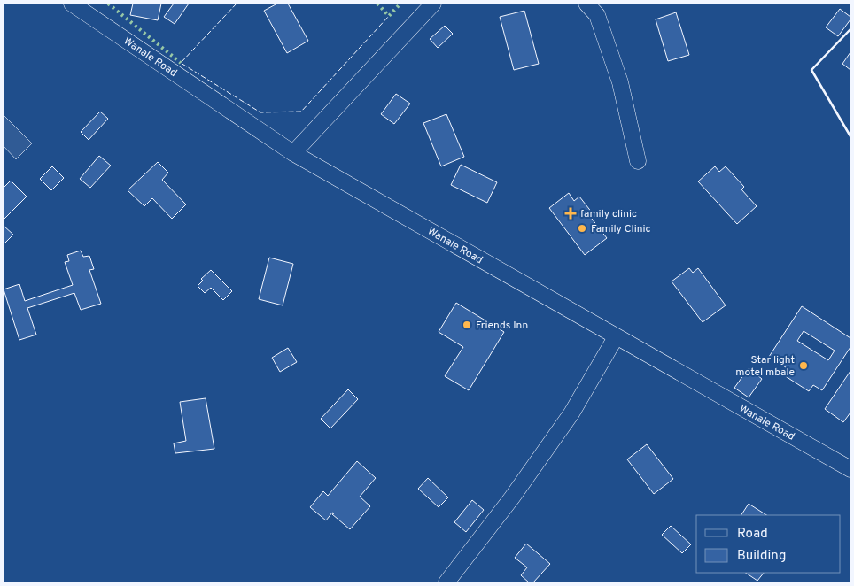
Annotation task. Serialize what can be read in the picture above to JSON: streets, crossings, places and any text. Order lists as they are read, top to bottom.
{
  "streets": {
    "street": ["Wanale Road"]
  },
  "places": {
    "health": ["family clinic"],
    "other": ["Family Clinic", "Friends Inn", "Star light motel mbale"]
  },
  "legend": ["Road", "Building"]
}
